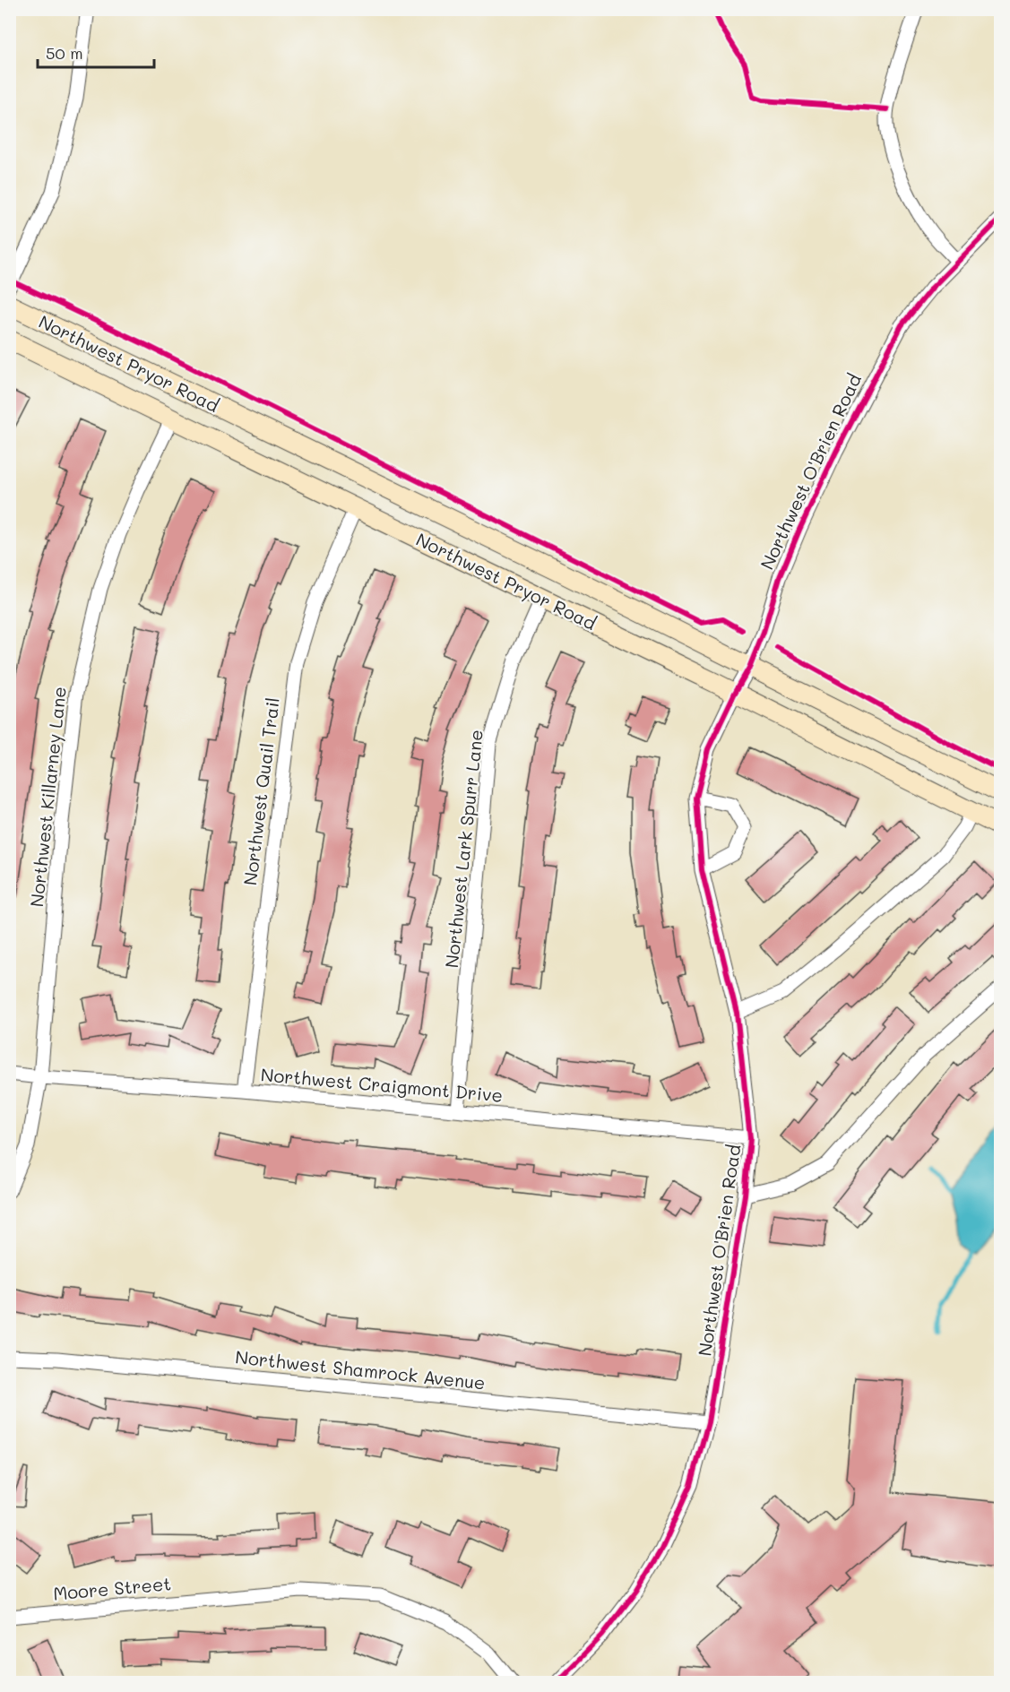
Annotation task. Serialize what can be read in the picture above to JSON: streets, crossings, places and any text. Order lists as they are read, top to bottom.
{
  "streets": {
    "main road": ["Northwest Pryor Road"],
    "street": [
      "Northwest O'Brien Road",
      "Northwest Quail Trail",
      "Northwest Killarney Lane",
      "Northwest Lark Spurr Lane",
      "Northwest Craigmont Drive",
      "Northwest Shamrock Avenue",
      "Moore Street"
    ]
  },
  "crossings": [
    ["Northwest Pryor Road", "Northwest O'Brien Road"],
    ["Northwest Pryor Road", "Northwest Quail Trail"],
    ["Northwest Pryor Road", "Northwest Killarney Lane"],
    ["Northwest Pryor Road", "Northwest Lark Spurr Lane"],
    ["Northwest O'Brien Road", "Northwest Craigmont Drive"],
    ["Northwest O'Brien Road", "Northwest Shamrock Avenue"],
    ["Northwest Quail Trail", "Northwest Craigmont Drive"],
    ["Northwest Killarney Lane", "Northwest Craigmont Drive"],
    ["Northwest Lark Spurr Lane", "Northwest Craigmont Drive"]
  ],
  "scale_bar": "50 m"
}
